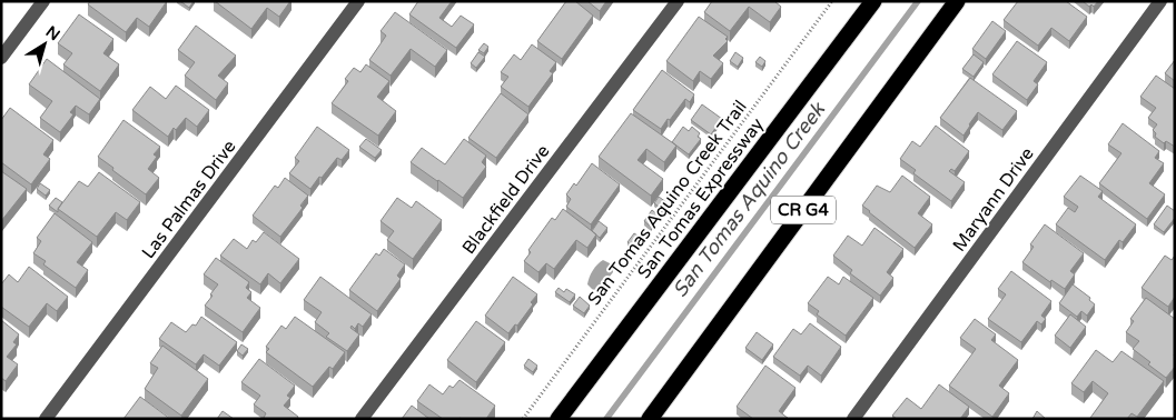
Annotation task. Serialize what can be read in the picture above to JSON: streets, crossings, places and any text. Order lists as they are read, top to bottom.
{
  "streets": {
    "highway": ["San Tomas Expressway", "CR G4"],
    "street": ["Las Palmas Drive", "Blackfield Drive", "Maryann Drive"],
    "path": ["San Tomas Aquino Creek Trail"]
  },
  "water": ["San Tomas Aquino Creek"],
  "north": "top right"
}
